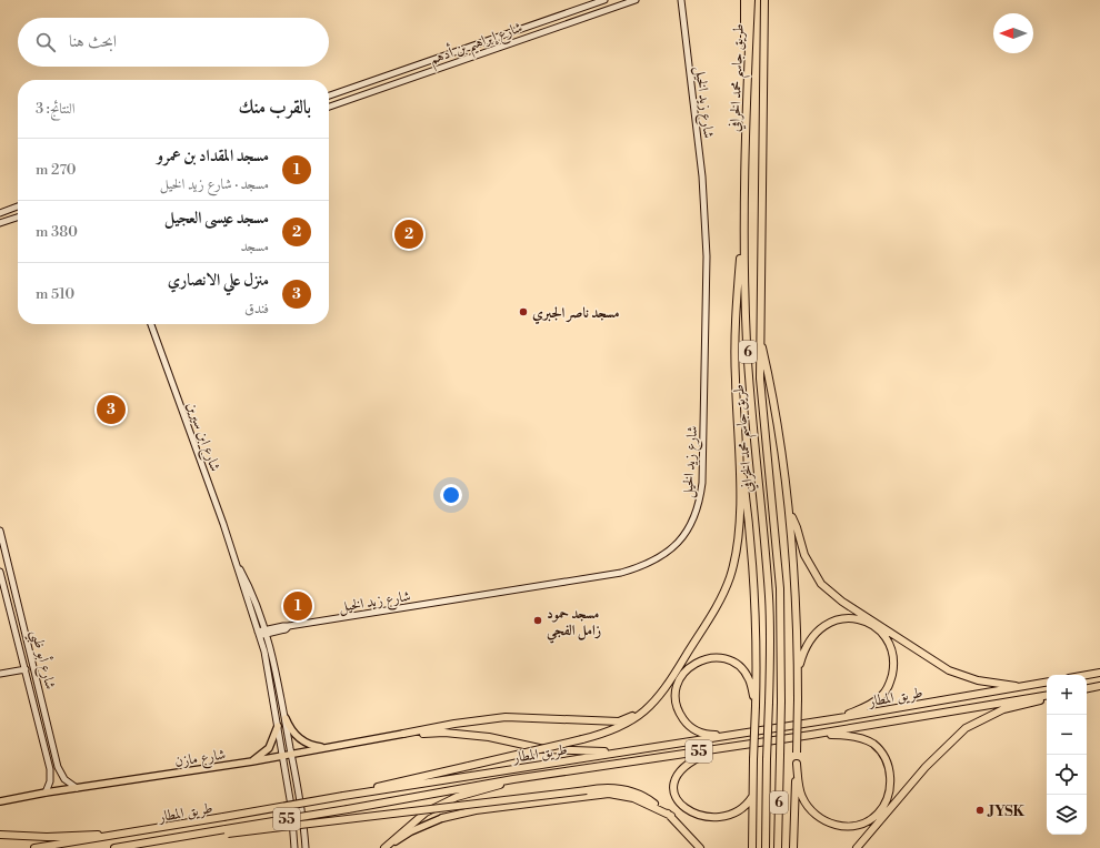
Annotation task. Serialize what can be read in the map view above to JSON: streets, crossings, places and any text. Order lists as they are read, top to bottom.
{
  "streets": {
    "highway": [
      "طريق جاسم محمد الخرافي",
      "6",
      "طريق المطار",
      "55"
    ],
    "main road": ["شارع مازن"],
    "street": [
      "شارع إبراهيم بن أدهم",
      "شارع زيد الخيل",
      "شارع ابن سيرين",
      "شارع أبو ظبي"
    ]
  },
  "crossings": [
    ["شارع زيد الخيل", "شارع ابن سيرين"],
    ["شارع ابن سيرين", "شارع مازن"],
    ["شارع أبو ظبي", "شارع مازن"]
  ],
  "places": ["مسجد ناصر الجبري", "مسجد حمود زامل الفجي", "JYSK"],
  "north": "left",
  "page": {
    "search": "ابحث هنا",
    "heading": ["بالقرب منك", "النتائج: 3"],
    "list": [
      {
        "mark": "1",
        "name": "مسجد المقداد بن عمرو",
        "note": "مسجد · شارع زيد الخيل",
        "value": "270 m"
      },
      {
        "mark": "2",
        "name": "مسجد عيسى العجيل",
        "note": "مسجد",
        "value": "380 m"
      },
      {
        "mark": "3",
        "name": "منزل علي الانصاري",
        "note": "فندق",
        "value": "510 m"
      }
    ],
    "pins": ["2", "3", "1"],
    "map_buttons": ["+", "−"]
  }
}
